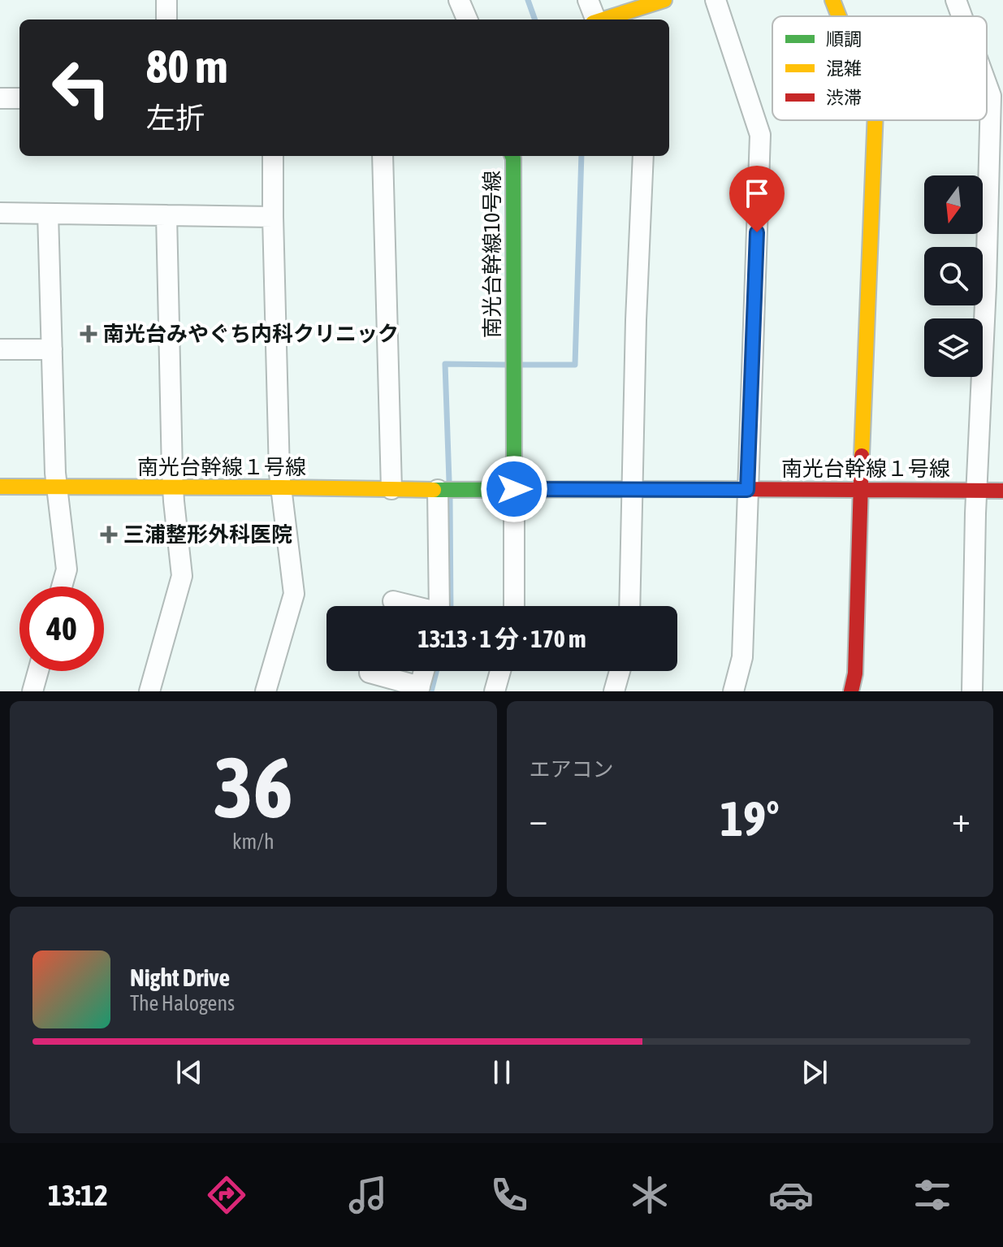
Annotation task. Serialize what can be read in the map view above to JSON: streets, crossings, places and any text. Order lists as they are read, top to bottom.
{
  "streets": {
    "street": ["南光台幹線10号線", "南光台幹線１号線"]
  },
  "crossings": [
    ["南光台幹線10号線", "南光台幹線１号線"]
  ],
  "places": {
    "health": ["南光台みやぐち内科クリニック", "三浦整形外科医院"]
  },
  "legend": ["順調", "混雑", "渋滞"],
  "north": "bottom",
  "page": {
    "turn": ["80 m", "左折"],
    "limit": "40",
    "trip": "13:13 · 1 分 · 170 m",
    "tile": [
      ["36", "km/h"],
      "エアコン"
    ],
    "heat": ["−", "19°", "+"],
    "song": ["Night Drive", "The Halogens"],
    "tabs": "13:12"
  }
}
